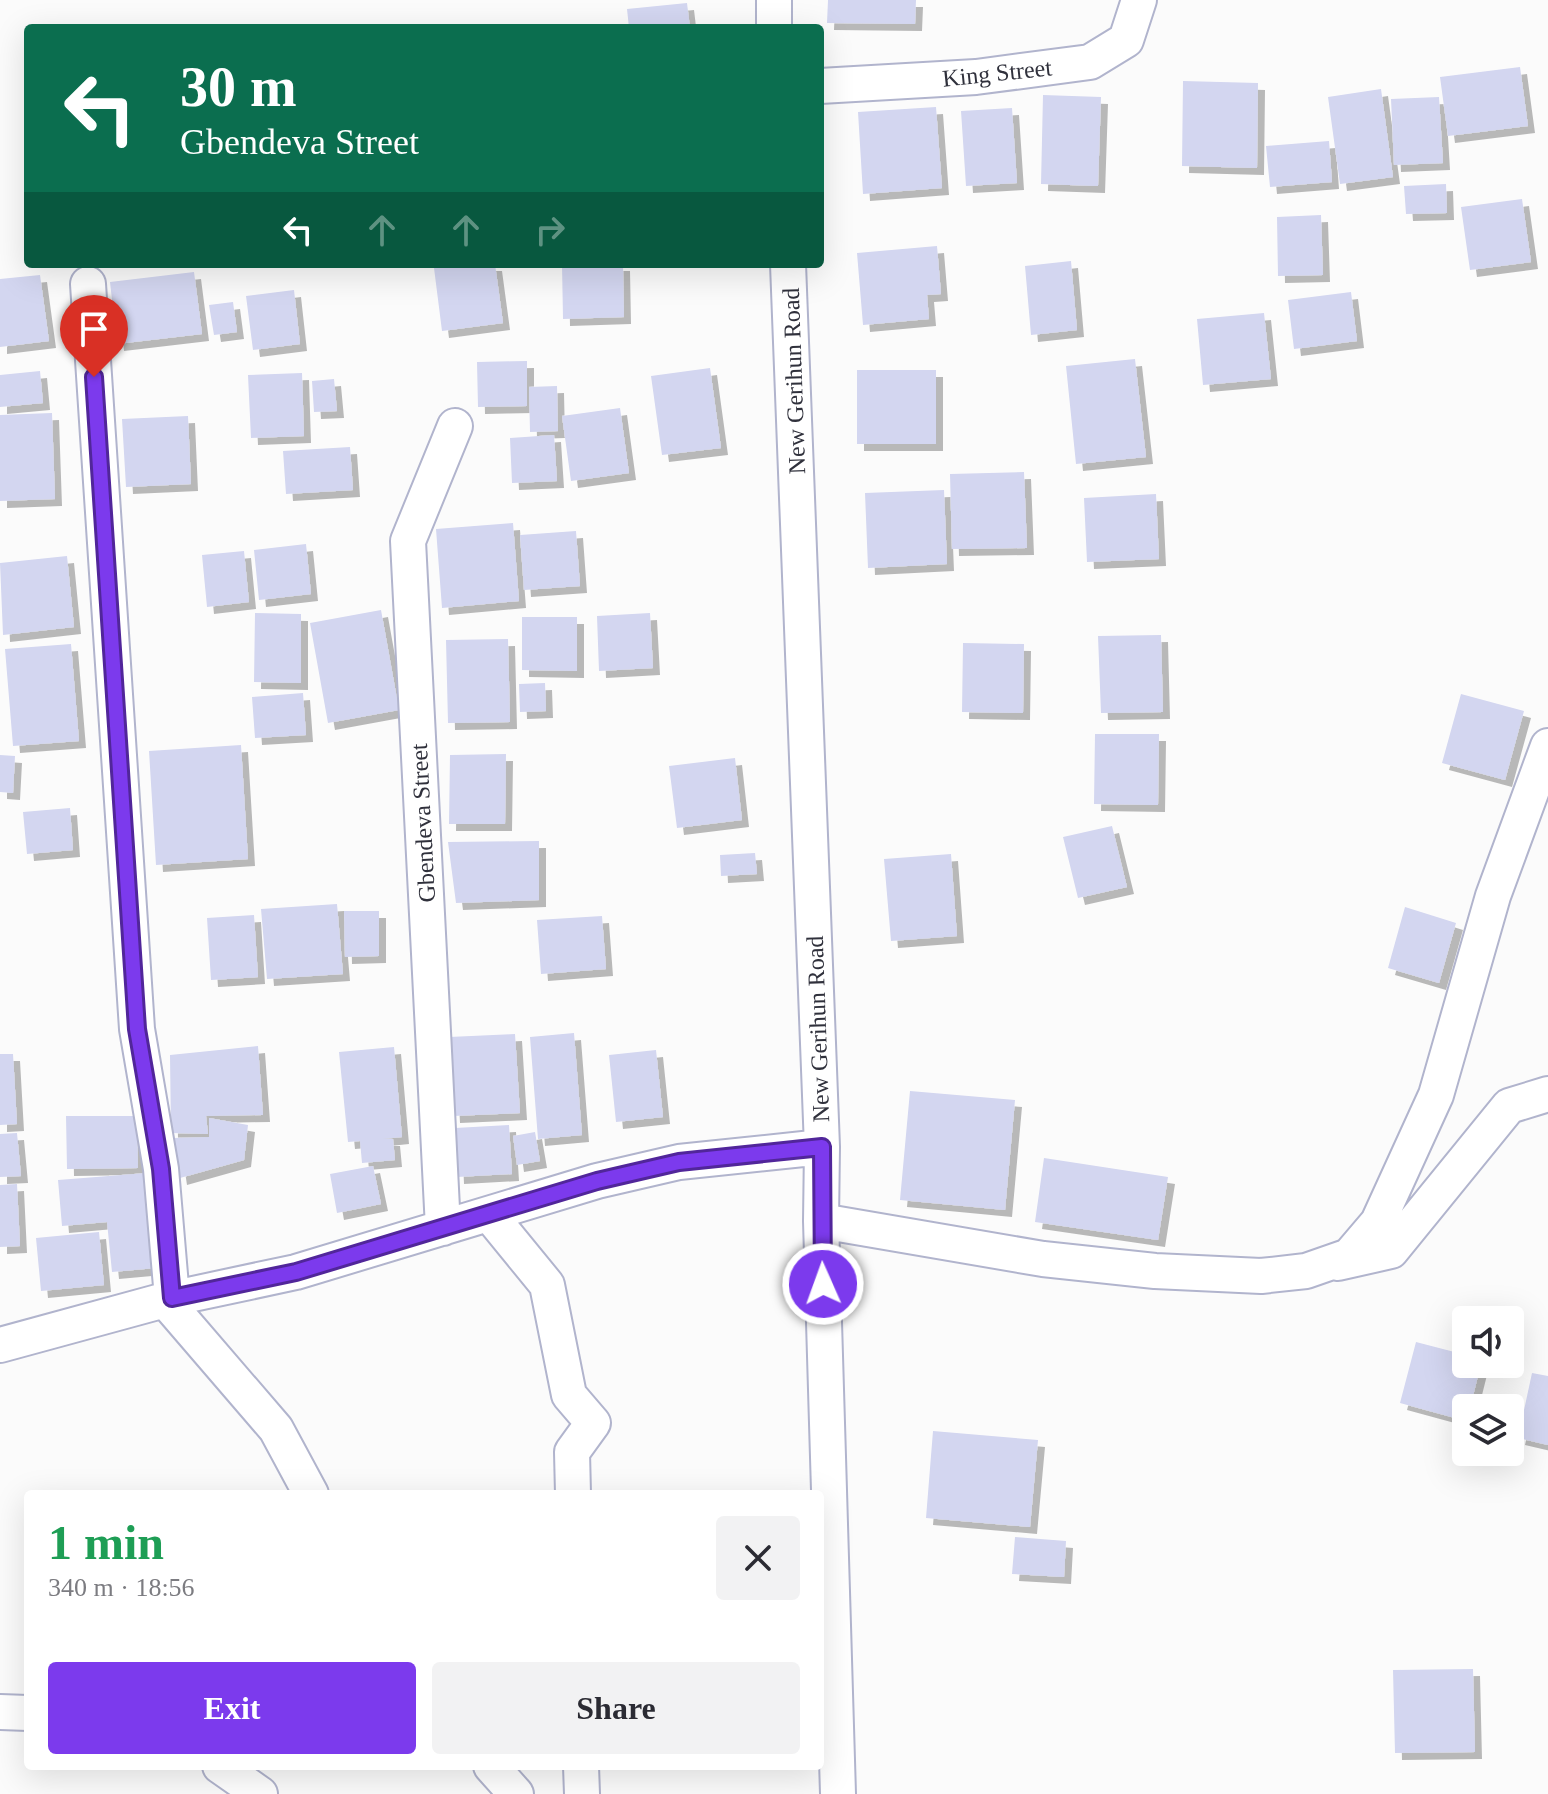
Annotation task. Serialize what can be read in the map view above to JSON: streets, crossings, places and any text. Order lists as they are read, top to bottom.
{
  "streets": {
    "street": ["King Street", "New Gerihun Road", "Gbendeva Street"]
  },
  "page": {
    "turn": ["30 m", "Gbendeva Street"],
    "heading": ["1 min", "340 m · 18:56"],
    "buttons": ["Exit", "Share"]
  }
}
